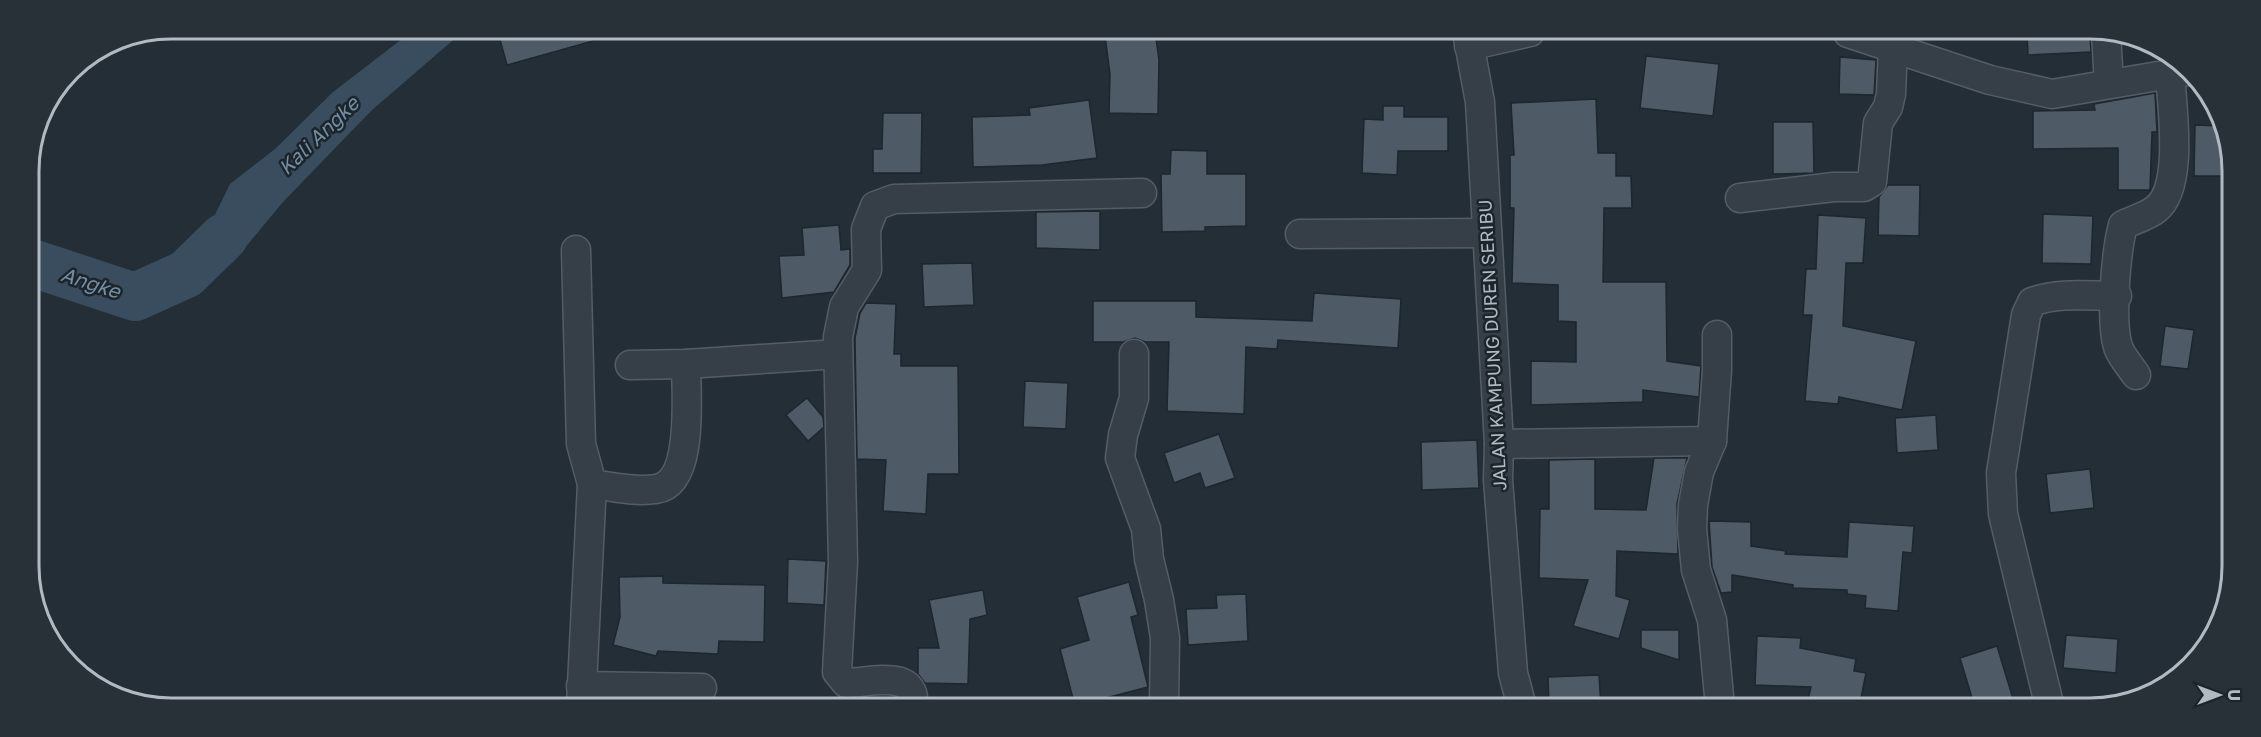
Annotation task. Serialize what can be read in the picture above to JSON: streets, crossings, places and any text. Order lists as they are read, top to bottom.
{
  "streets": {
    "street": ["JALAN KAMPUNG DUREN SERIBU"]
  },
  "water": ["Kali Angke", "Angke"],
  "north": "right"
}
